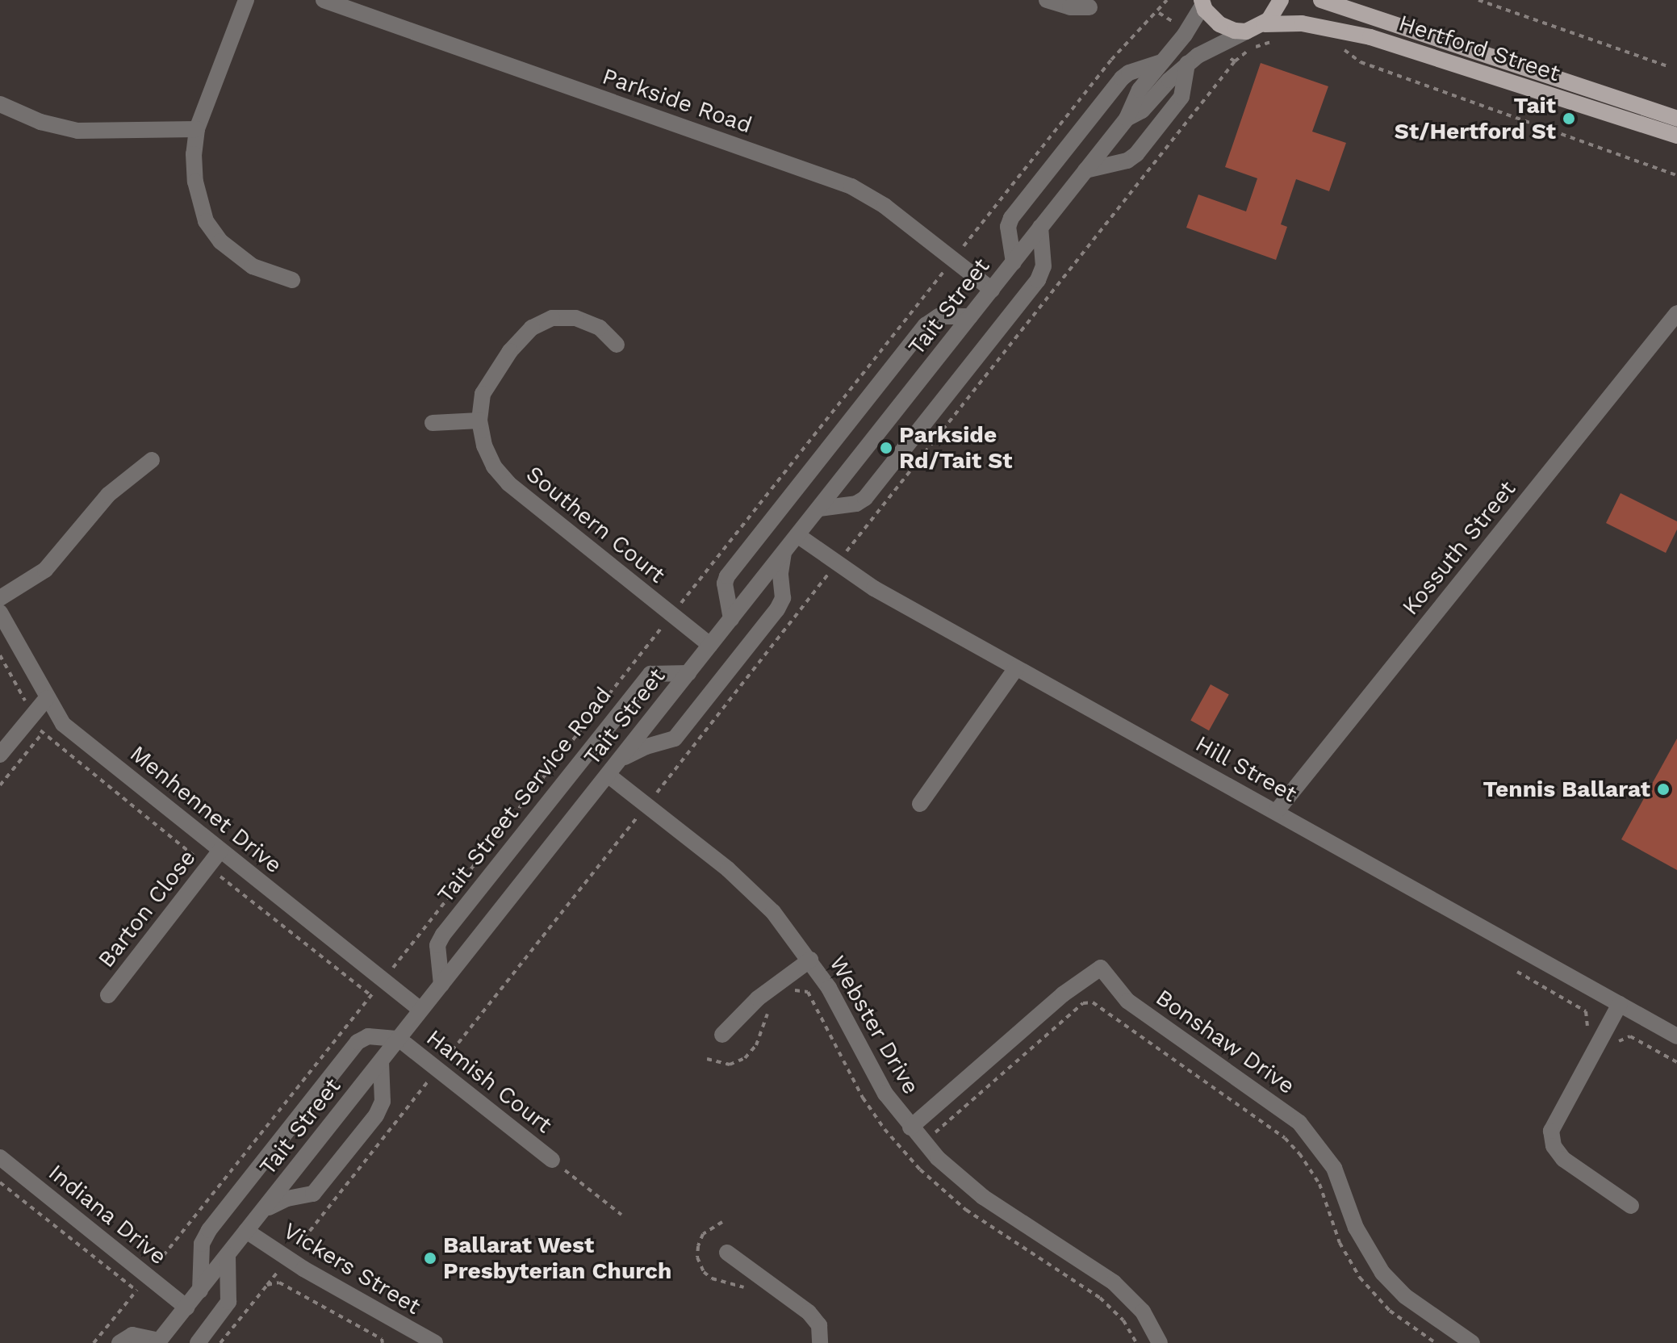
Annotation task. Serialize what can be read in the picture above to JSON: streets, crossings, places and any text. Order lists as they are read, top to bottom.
{
  "streets": {
    "main road": ["Hertford Street"],
    "street": [
      "Parkside Road",
      "Tait Street",
      "Southern Court",
      "Kossuth Street",
      "Hill Street",
      "Tait Street Service Road",
      "Menhennet Drive",
      "Barton Close",
      "Webster Drive",
      "Bonshaw Drive",
      "Hamish Court",
      "Indiana Drive",
      "Vickers Street"
    ]
  },
  "crossings": [
    ["Parkside Road", "Tait Street"],
    ["Tait Street", "Southern Court"],
    ["Tait Street", "Hill Street"],
    ["Tait Street", "Tait Street Service Road"],
    ["Tait Street", "Menhennet Drive"],
    ["Tait Street", "Webster Drive"],
    ["Tait Street", "Hamish Court"],
    ["Tait Street", "Indiana Drive"],
    ["Tait Street", "Vickers Street"],
    ["Kossuth Street", "Hill Street"],
    ["Menhennet Drive", "Barton Close"],
    ["Webster Drive", "Bonshaw Drive"]
  ],
  "places": [
    "Tait St/Hertford St",
    "Parkside Rd/Tait St",
    "Tennis Ballarat",
    "Ballarat West Presbyterian Church"
  ]
}
